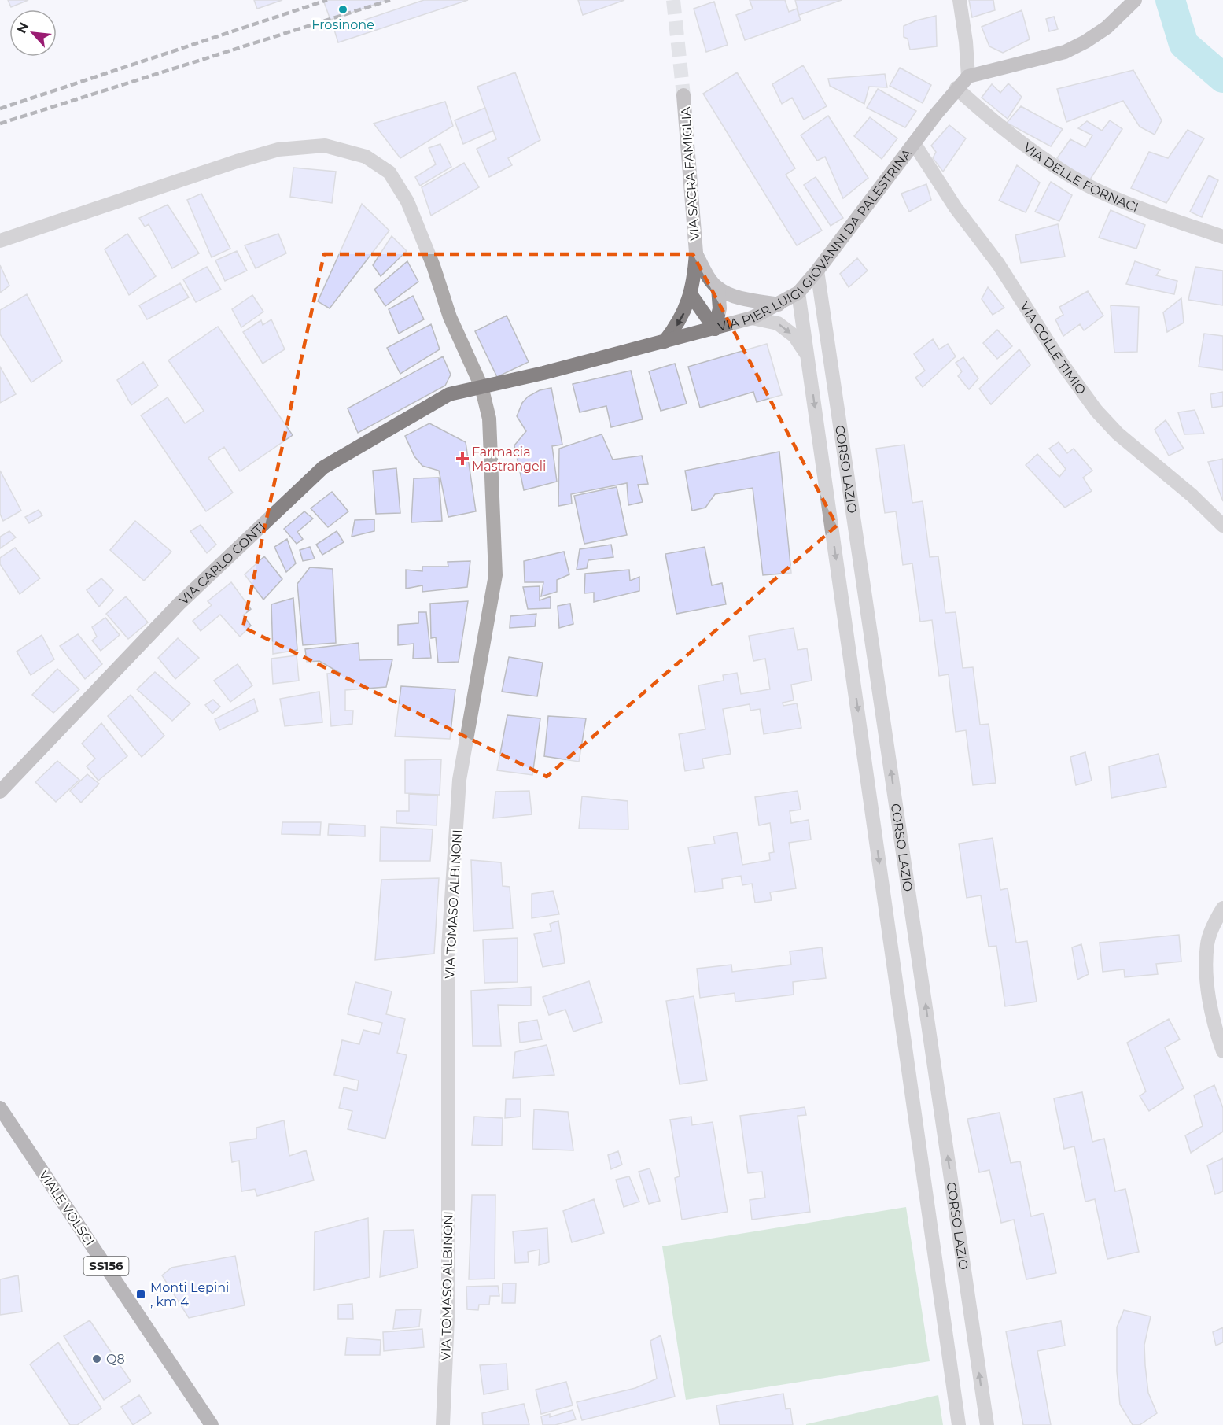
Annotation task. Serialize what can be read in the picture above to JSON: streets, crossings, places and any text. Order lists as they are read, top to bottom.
{
  "streets": {
    "main road": ["VIALE VOLSCI", "SS156"],
    "street": [
      "VIA SACRA FAMIGLIA",
      "VIA DELLE FORNACI",
      "VIA PIER LUIGI GIOVANNI DA PALESTRINA",
      "VIA COLLE TIMIO",
      "CORSO LAZIO",
      "VIA CARLO CONTI",
      "VIA TOMASO ALBINONI"
    ]
  },
  "crossings": [
    ["VIA DELLE FORNACI", "VIA PIER LUIGI GIOVANNI DA PALESTRINA"],
    ["VIA PIER LUIGI GIOVANNI DA PALESTRINA", "VIA COLLE TIMIO"],
    ["VIA PIER LUIGI GIOVANNI DA PALESTRINA", "CORSO LAZIO"],
    ["VIA PIER LUIGI GIOVANNI DA PALESTRINA", "VIA CARLO CONTI"],
    ["VIA PIER LUIGI GIOVANNI DA PALESTRINA", "VIA TOMASO ALBINONI"],
    ["VIA CARLO CONTI", "VIA TOMASO ALBINONI"]
  ],
  "places": {
    "other": ["Frosinone", "Q8"],
    "health": ["Farmacia Mastrangeli"],
    "transit": ["Monti Lepini , km 4"]
  },
  "north": "top left"
}
